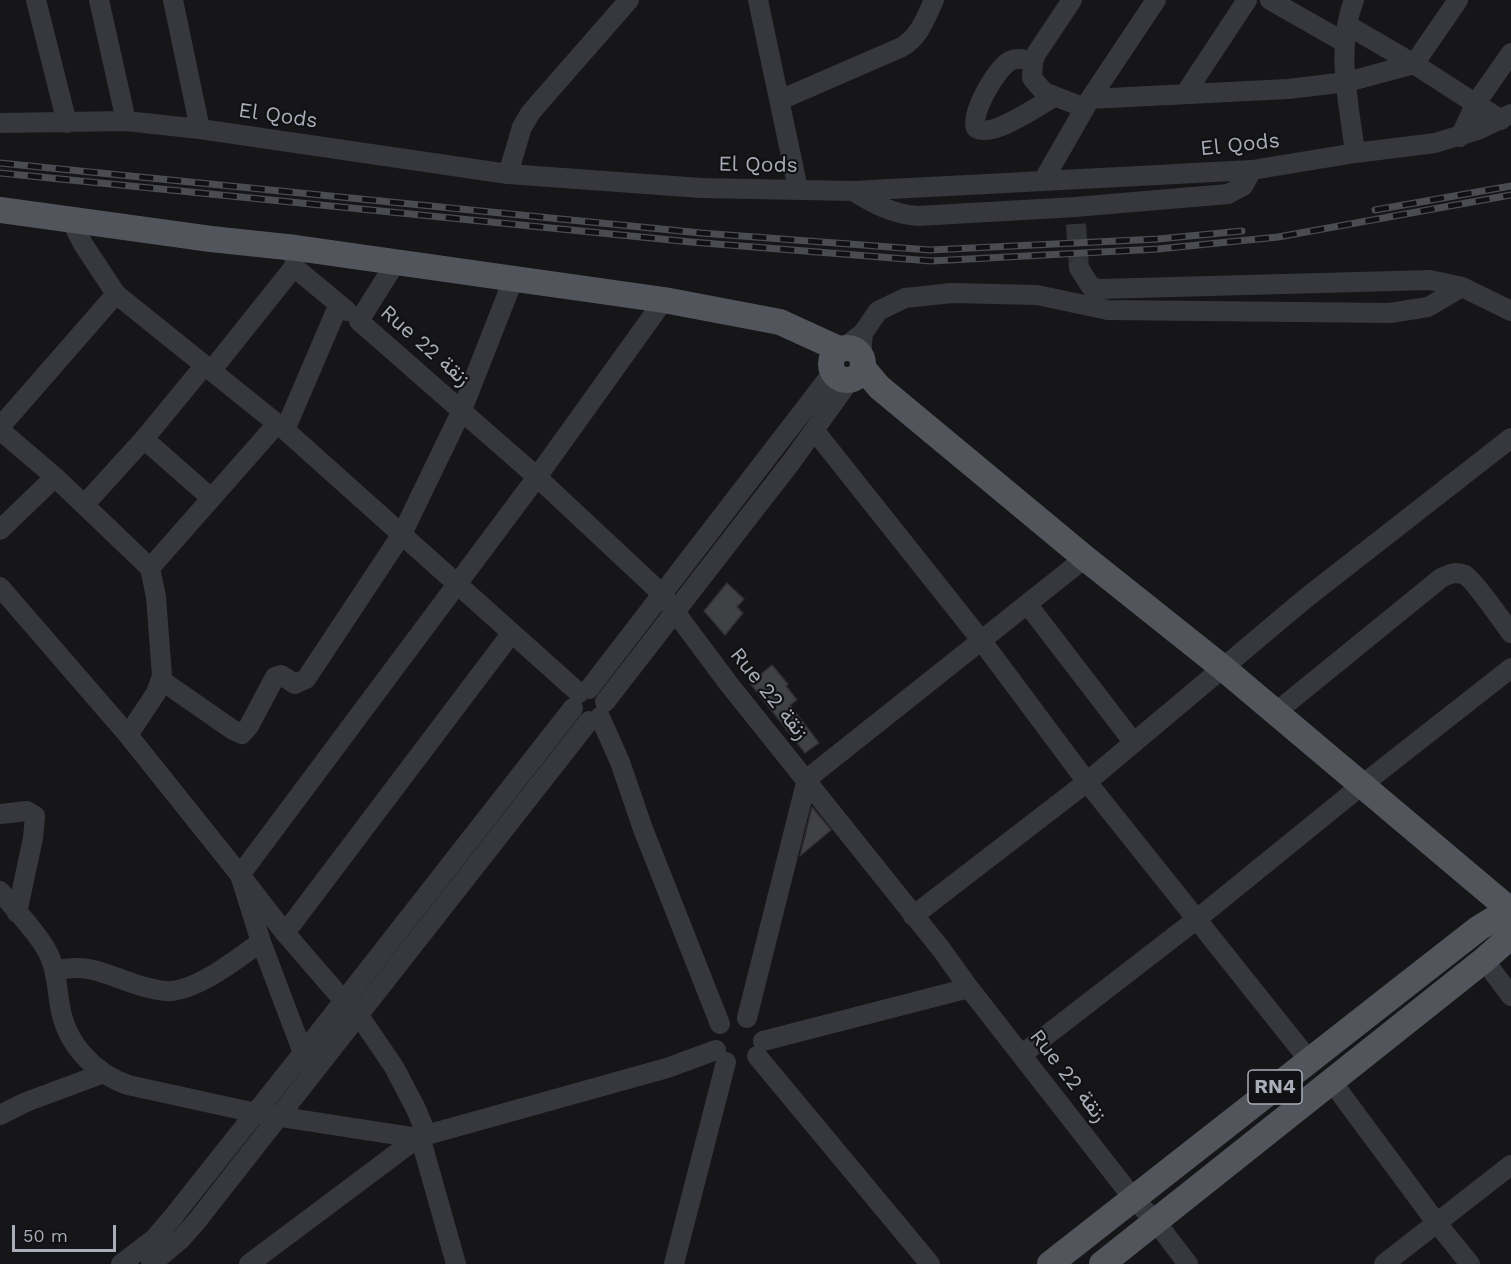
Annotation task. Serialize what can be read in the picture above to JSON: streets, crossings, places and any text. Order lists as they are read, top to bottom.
{
  "streets": {
    "main road": ["RN4"],
    "street": ["El Qods", "Rue 22 زنقة"]
  },
  "crossings": [
    ["Rue 22 زنقة", "RN4"]
  ],
  "scale_bar": "50 m"
}
